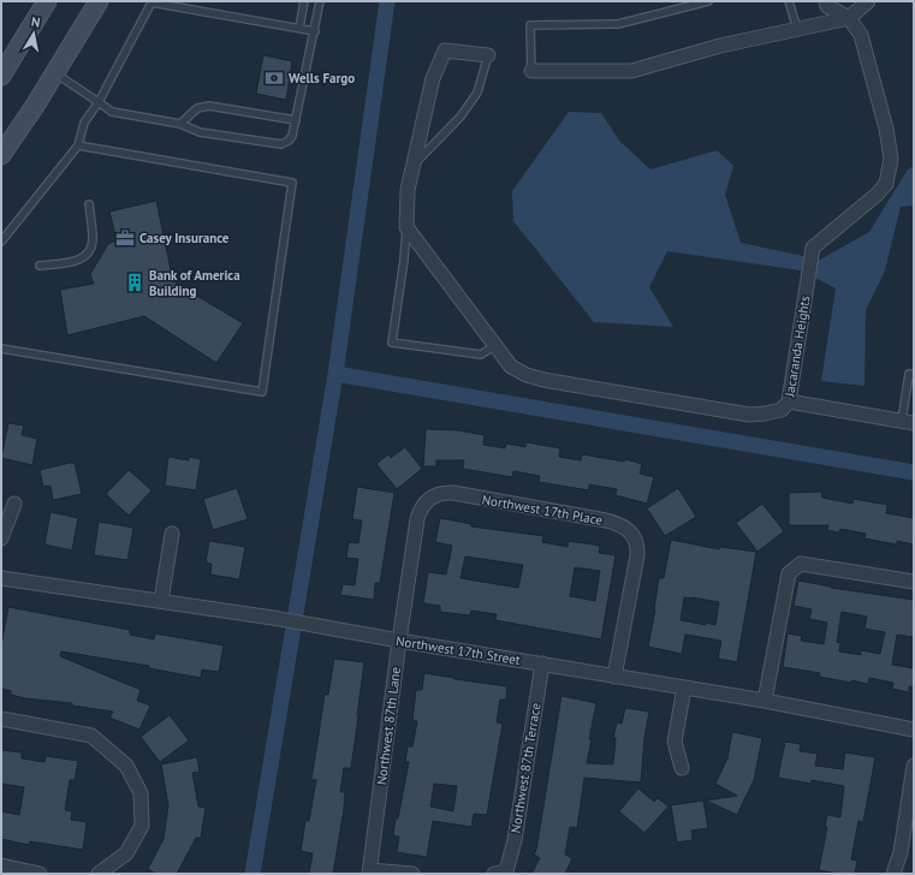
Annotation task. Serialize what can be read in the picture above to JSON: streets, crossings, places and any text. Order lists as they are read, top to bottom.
{
  "streets": {
    "street": [
      "Jacaranda Heights",
      "Northwest 17th Place",
      "Northwest 17th Street",
      "Northwest 87th Lane",
      "Northwest 87th Terrace"
    ]
  },
  "crossings": [
    ["Northwest 17th Place", "Northwest 17th Street"],
    ["Northwest 17th Place", "Northwest 87th Lane"],
    ["Northwest 17th Street", "Northwest 87th Lane"],
    ["Northwest 17th Street", "Northwest 87th Terrace"]
  ],
  "places": {
    "bank": ["Wells Fargo"],
    "office": ["Casey Insurance"],
    "building": ["Bank of America Building"]
  },
  "north": "top"
}
